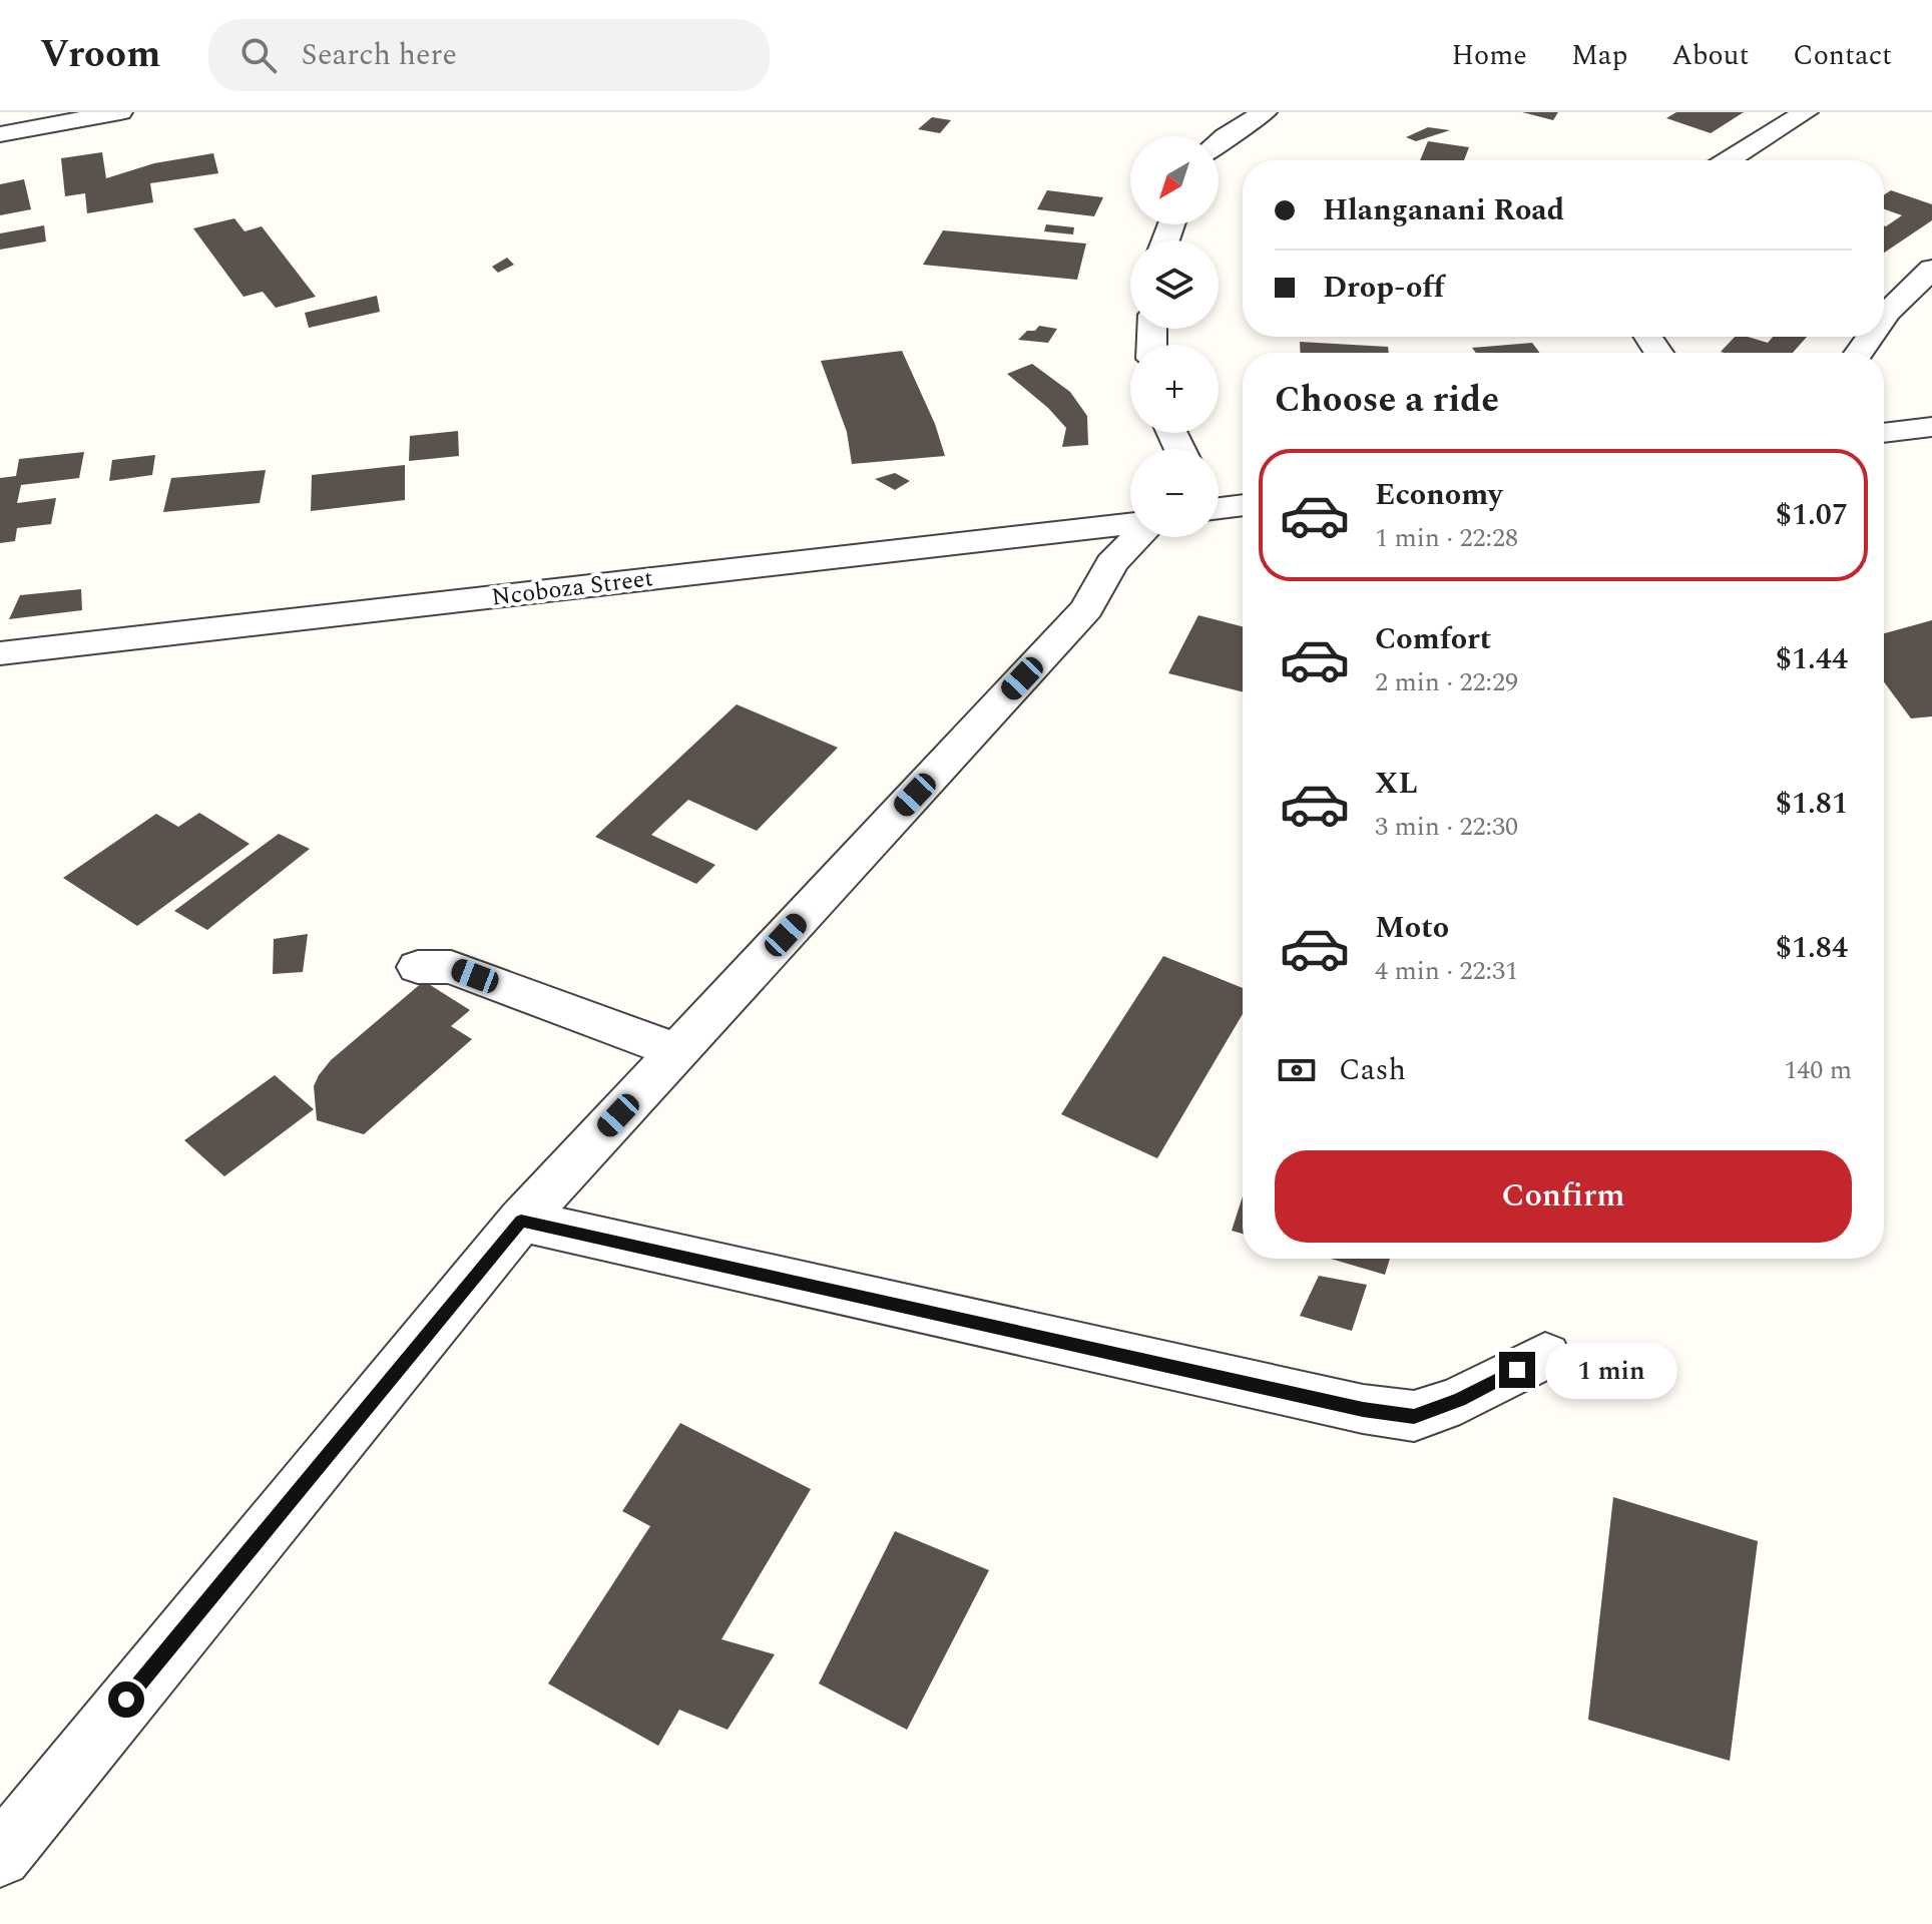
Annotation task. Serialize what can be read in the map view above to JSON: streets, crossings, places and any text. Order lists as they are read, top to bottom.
{
  "streets": {
    "street": ["Ncoboza Street"]
  },
  "north": "bottom left",
  "page": {
    "header": "Vroom",
    "search": "Search here",
    "nav": [
      "Home",
      "Map",
      "About",
      "Contact"
    ],
    "map_buttons": ["+", "−"],
    "banner": ["Hlanganani Road", "Drop-off"],
    "heading": "Choose a ride",
    "list": [
      {
        "name": "Economy",
        "note": "1 min · 22:28",
        "value": "$1.07"
      },
      {
        "name": "Comfort",
        "note": "2 min · 22:29",
        "value": "$1.44"
      },
      {
        "name": "XL",
        "note": "3 min · 22:30",
        "value": "$1.81"
      },
      {
        "name": "Moto",
        "note": "4 min · 22:31",
        "value": "$1.84"
      }
    ],
    "pay": ["Cash", "140 m"],
    "buttons": "Confirm",
    "bubble": "1 min"
  }
}
